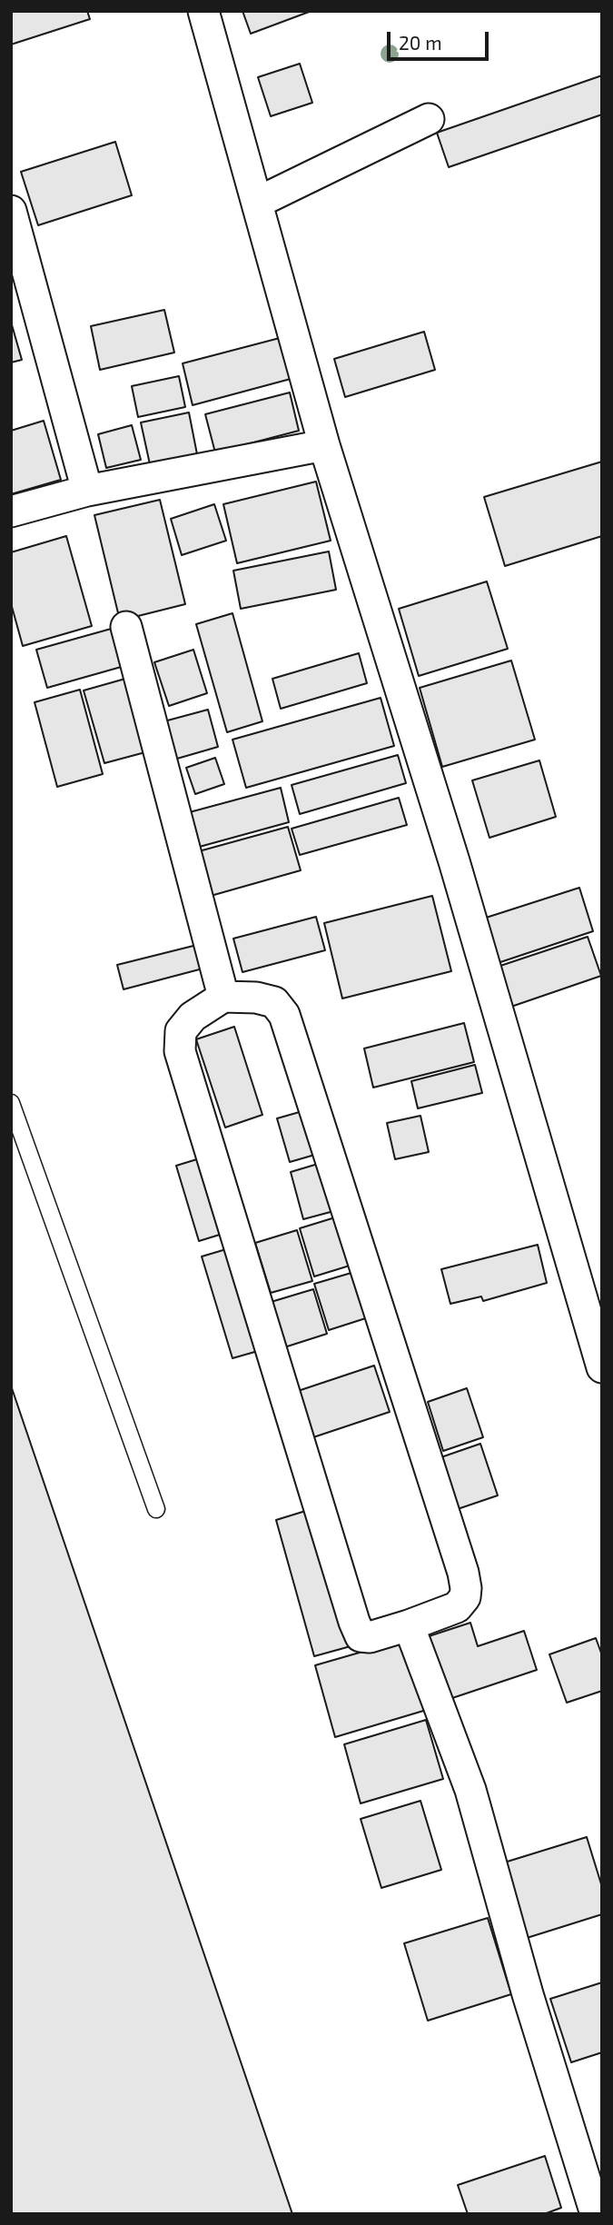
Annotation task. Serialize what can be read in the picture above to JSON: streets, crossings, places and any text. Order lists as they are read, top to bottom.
{
  "scale_bar": "20 m"
}
